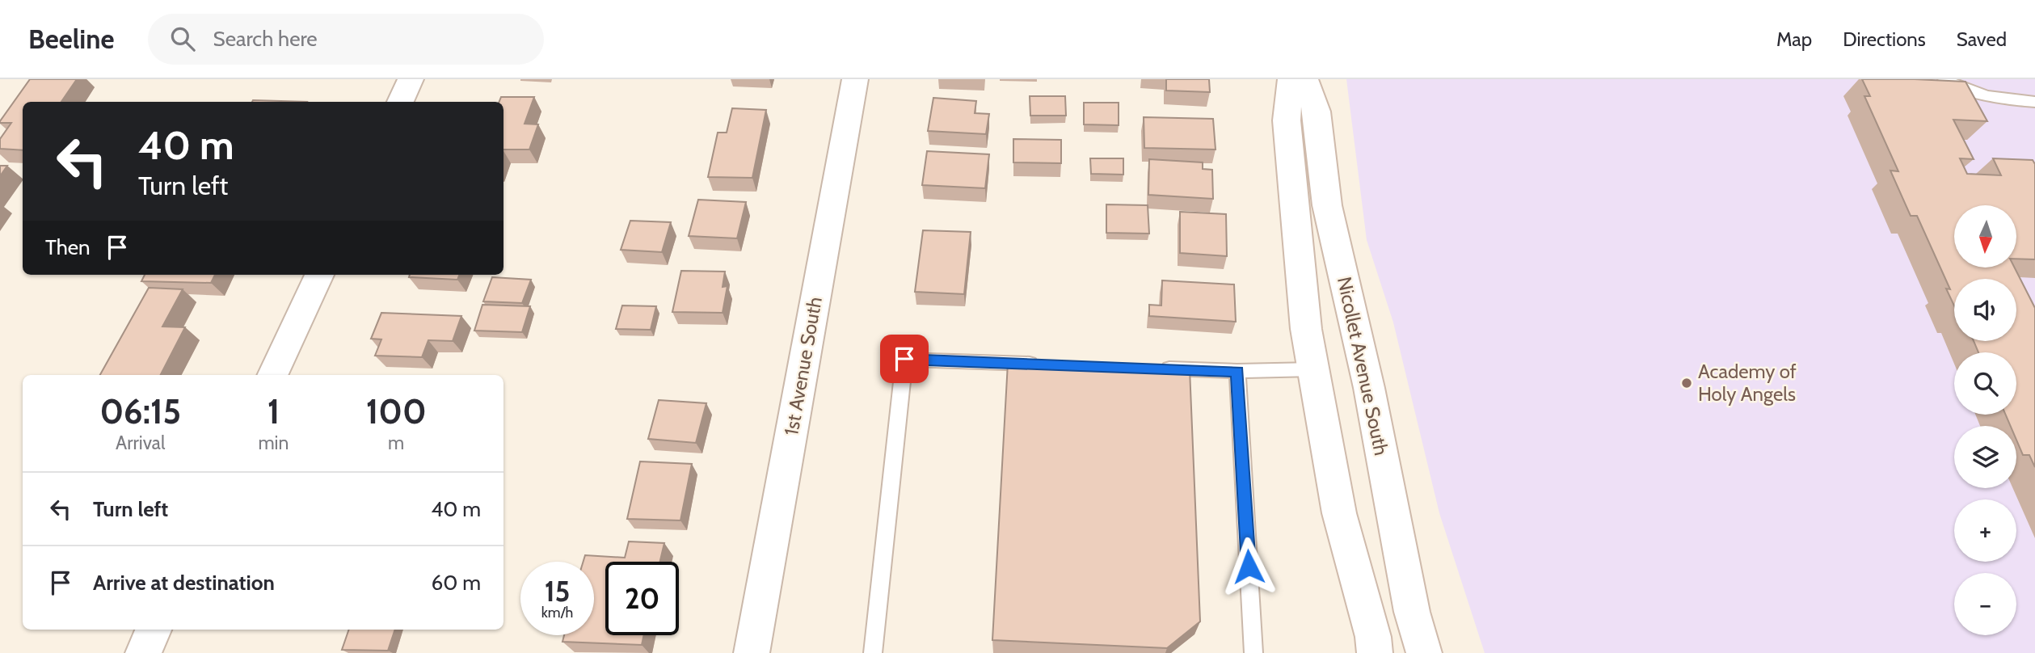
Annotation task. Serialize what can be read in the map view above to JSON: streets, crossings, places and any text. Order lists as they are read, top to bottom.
{
  "streets": {
    "main road": ["1st Avenue South", "Nicollet Avenue South"]
  },
  "places": ["Academy of Holy Angels"],
  "north": "bottom",
  "page": {
    "header": "Beeline",
    "search": "Search here",
    "nav": ["Map", "Directions", "Saved"],
    "turn": ["40 m", "Turn left"],
    "map_buttons": ["+", "−"],
    "then": "Then",
    "eta": [
      "06:15",
      "Arrival",
      "1",
      "min",
      "100",
      "m"
    ],
    "list": [
      {
        "name": "Turn left",
        "value": "40 m"
      },
      {
        "name": "Arrive at destination",
        "value": "60 m"
      }
    ],
    "speed": "15 km/h",
    "limit": "20"
  }
}
